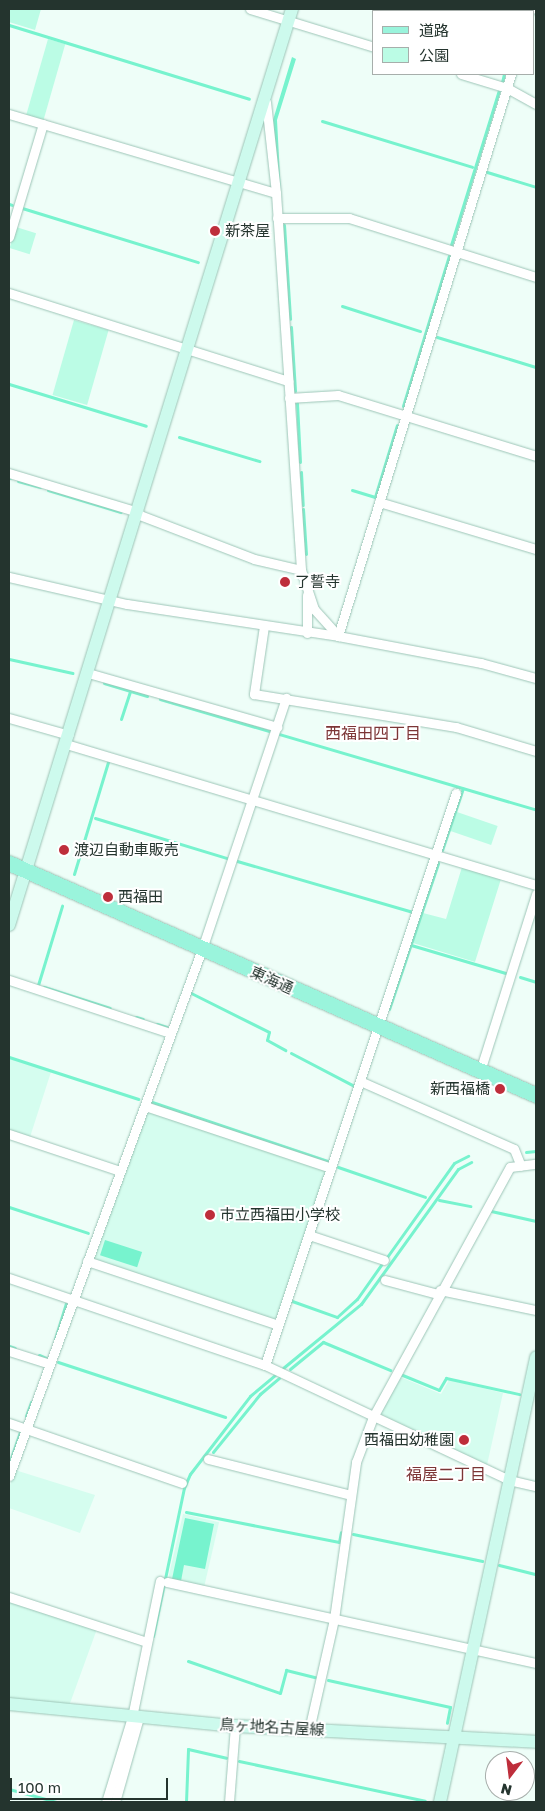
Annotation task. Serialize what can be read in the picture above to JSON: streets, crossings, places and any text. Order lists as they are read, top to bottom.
{
  "streets": {
    "main road": ["東海通"],
    "street": ["鳥ヶ地名古屋線"]
  },
  "districts": ["西福田四丁目", "福屋二丁目"],
  "places": [
    "新茶屋",
    "了誓寺",
    "渡辺自動車販売",
    "西福田",
    "新西福橋",
    "市立西福田小学校",
    "西福田幼稚園"
  ],
  "legend": ["道路", "公園"],
  "scale_bar": "100 m",
  "north": "bottom"
}
